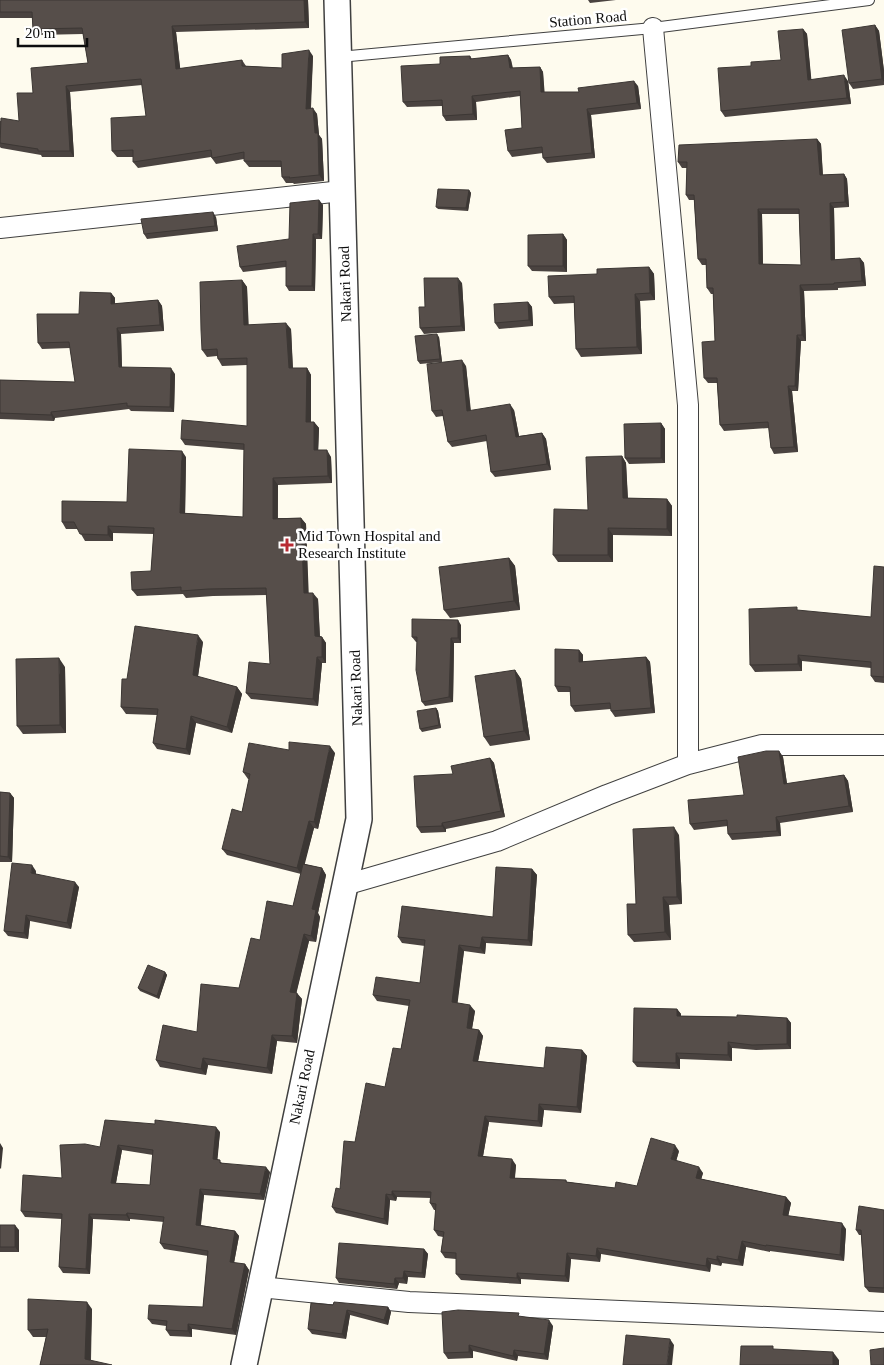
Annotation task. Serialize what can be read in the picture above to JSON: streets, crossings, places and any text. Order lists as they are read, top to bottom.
{
  "streets": {
    "street": ["Nakari Road"],
    "lane": ["Station Road"]
  },
  "crossings": [
    ["Station Road", "Nakari Road"]
  ],
  "places": {
    "health": ["Mid Town Hospital and Research Institute"]
  },
  "scale_bar": "20 m"
}
